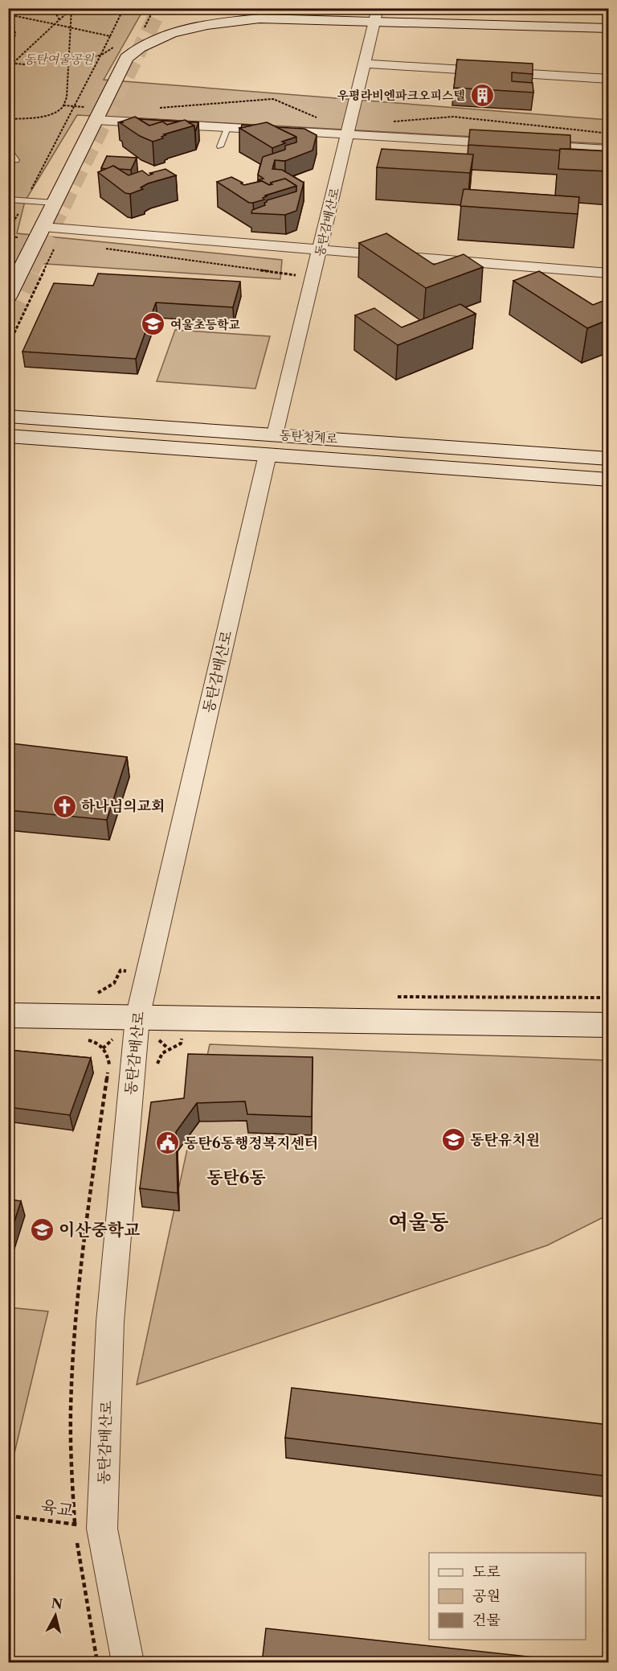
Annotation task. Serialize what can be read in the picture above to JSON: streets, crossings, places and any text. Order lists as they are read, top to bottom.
{
  "streets": {
    "street": ["동탄감배산로", "동탄청계로"],
    "path": ["육교"]
  },
  "crossings": [
    ["동탄감배산로", "동탄청계로"],
    ["동탄감배산로", "육교"]
  ],
  "districts": ["동탄6동", "여울동"],
  "parks": ["동탄여울공원"],
  "places": {
    "building": ["우평라비엔파크오피스텔"],
    "school or university": ["여울초등학교", "동탄유치원", "이산중학교"],
    "church": ["하나님의교회"],
    "public building": ["동탄6동행정복지센터"]
  },
  "legend": ["도로", "공원", "건물"],
  "north": "top"
}
